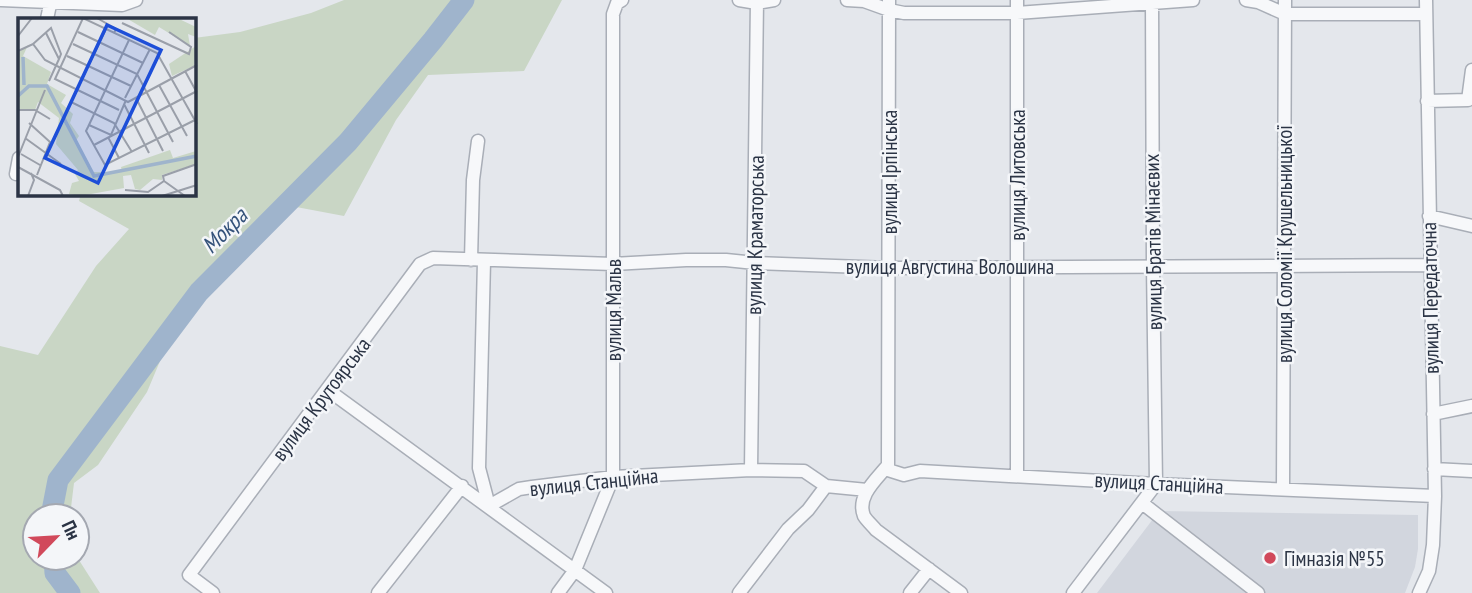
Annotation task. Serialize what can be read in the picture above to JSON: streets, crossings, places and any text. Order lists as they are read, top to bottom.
{
  "streets": {
    "street": [
      "вулиця Ірпінська",
      "вулиця Литовська",
      "вулиця Краматорська",
      "вулиця Братів Мінаєвих",
      "вулиця Соломії Крушельницької",
      "вулиця Августина Волошина",
      "вулиця Передаточна",
      "вулиця Мальв",
      "вулиця Крутоярська",
      "вулиця Станційна"
    ]
  },
  "crossings": [
    ["вулиця Ірпінська", "вулиця Августина Волошина"],
    ["вулиця Ірпінська", "вулиця Станційна"],
    ["вулиця Литовська", "вулиця Августина Волошина"],
    ["вулиця Литовська", "вулиця Станційна"],
    ["вулиця Краматорська", "вулиця Августина Волошина"],
    ["вулиця Краматорська", "вулиця Станційна"],
    ["вулиця Братів Мінаєвих", "вулиця Августина Волошина"],
    ["вулиця Братів Мінаєвих", "вулиця Станційна"],
    ["вулиця Соломії Крушельницької", "вулиця Августина Волошина"],
    ["вулиця Соломії Крушельницької", "вулиця Станційна"],
    ["вулиця Августина Волошина", "вулиця Передаточна"],
    ["вулиця Августина Волошина", "вулиця Мальв"],
    ["вулиця Августина Волошина", "вулиця Крутоярська"],
    ["вулиця Передаточна", "вулиця Станційна"],
    ["вулиця Мальв", "вулиця Станційна"]
  ],
  "water": ["Мокра"],
  "places": ["Гімназія №55"],
  "north": "top right"
}
